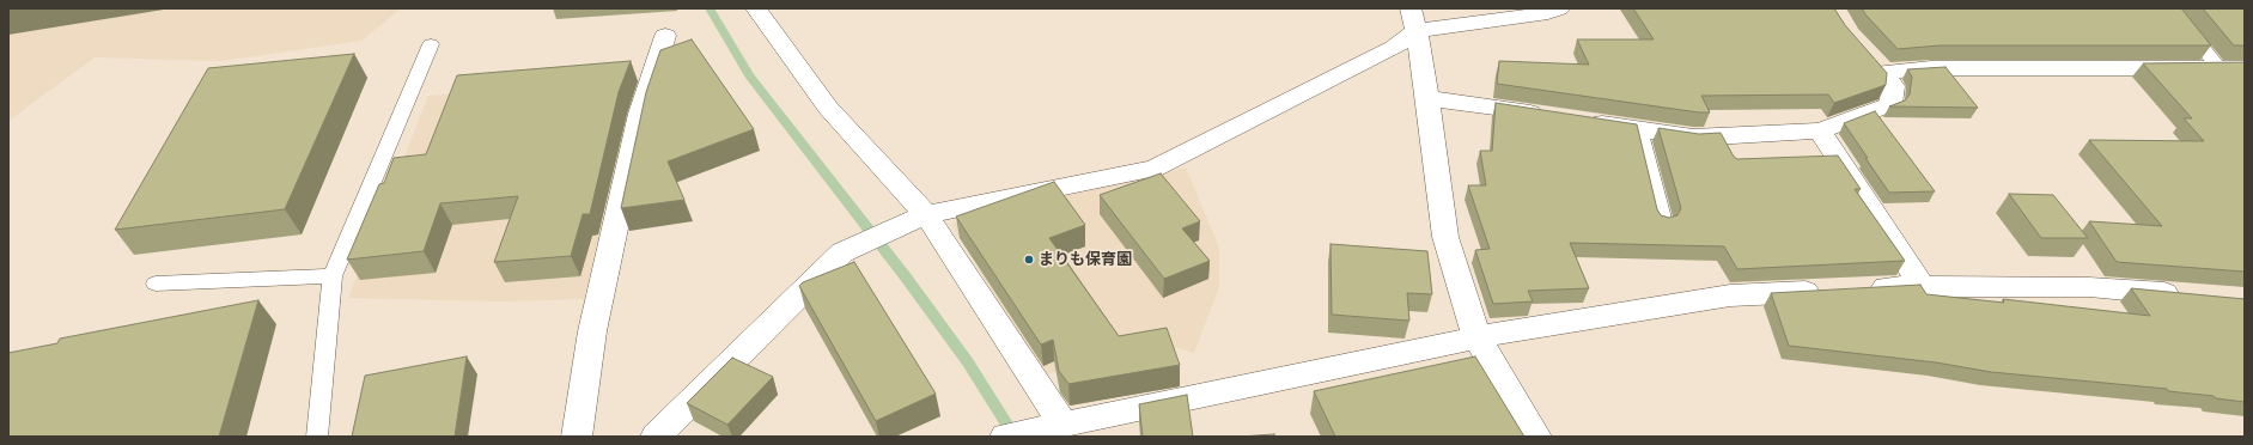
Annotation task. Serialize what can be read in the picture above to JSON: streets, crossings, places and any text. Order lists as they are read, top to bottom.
{
  "places": ["まりも保育園"]
}
